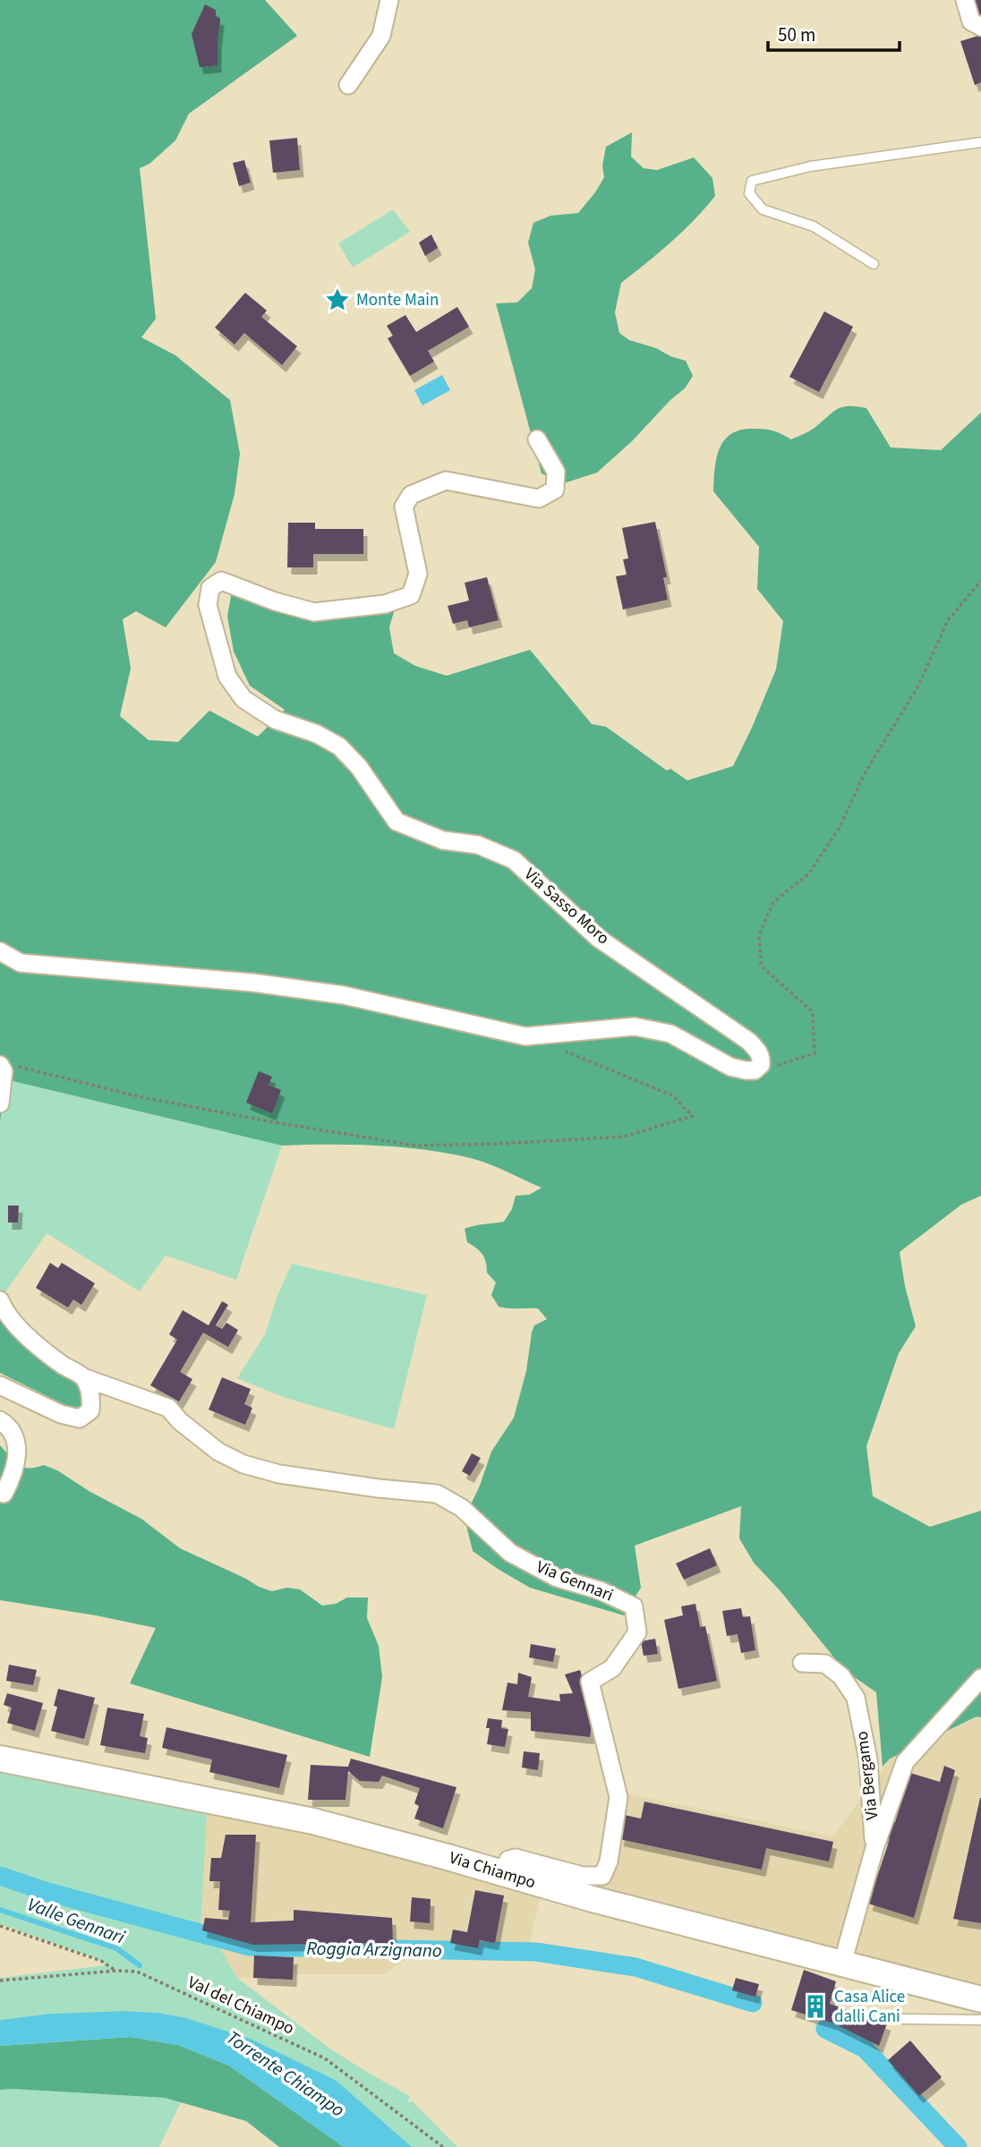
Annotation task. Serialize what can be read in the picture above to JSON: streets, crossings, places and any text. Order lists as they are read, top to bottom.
{
  "streets": {
    "main road": ["Via Chiampo"],
    "street": ["Via Sasso Moro", "Via Gennari", "Via Bergamo"],
    "path": ["Val del Chiampo"]
  },
  "crossings": [
    ["Via Gennari", "Via Chiampo"],
    ["Via Bergamo", "Via Chiampo"]
  ],
  "water": ["Valle Gennari", "Roggia Arzignano", "Torrente Chiampo"],
  "places": {
    "place": ["Monte Main"],
    "building": ["Casa Alice dalli Cani"]
  },
  "scale_bar": "50 m"
}
